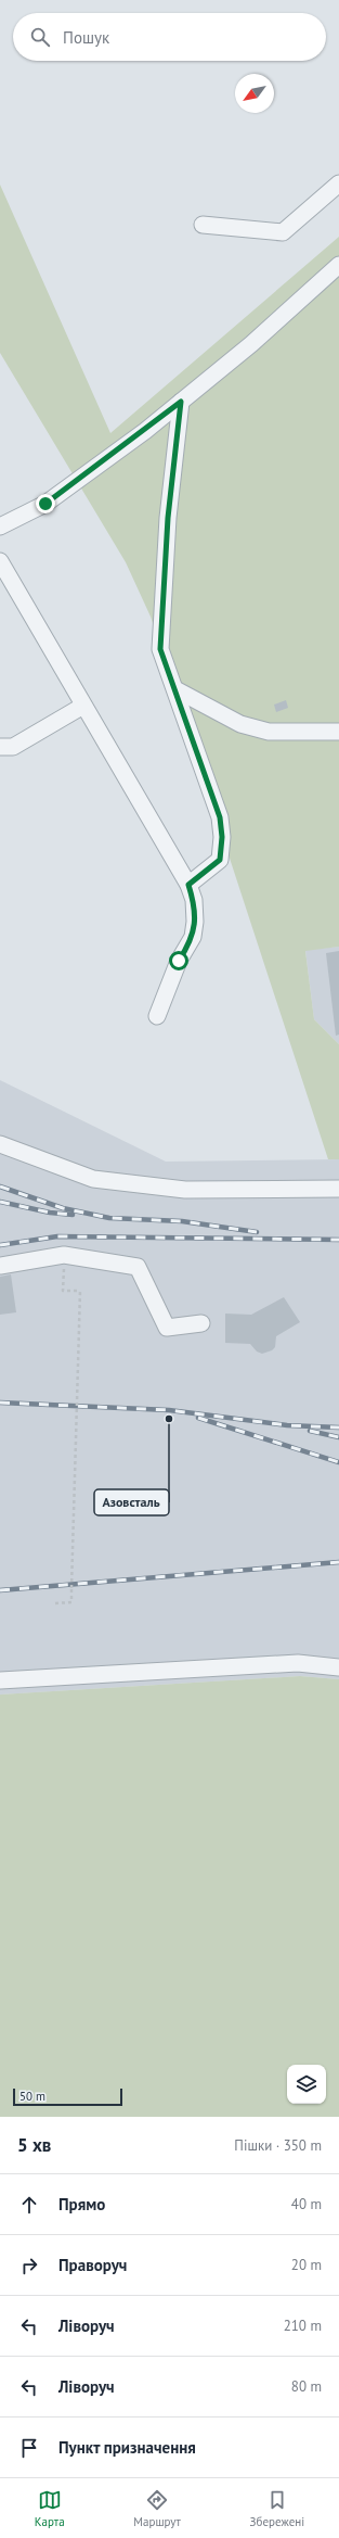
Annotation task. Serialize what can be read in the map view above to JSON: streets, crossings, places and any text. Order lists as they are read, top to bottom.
{
  "places": ["Азовсталь"],
  "scale_bar": "50 m",
  "north": "bottom left",
  "page": {
    "search": "Пошук",
    "scale": "50 m",
    "heading": ["5 хв", "Пішки · 350 m"],
    "list": [
      ["Прямо", "40 m"],
      ["Праворуч", "20 m"],
      ["Ліворуч", "210 m"],
      ["Ліворуч", "80 m"],
      "Пункт призначення"
    ],
    "nav": ["Карта", "Маршрут", "Збережені"]
  }
}
